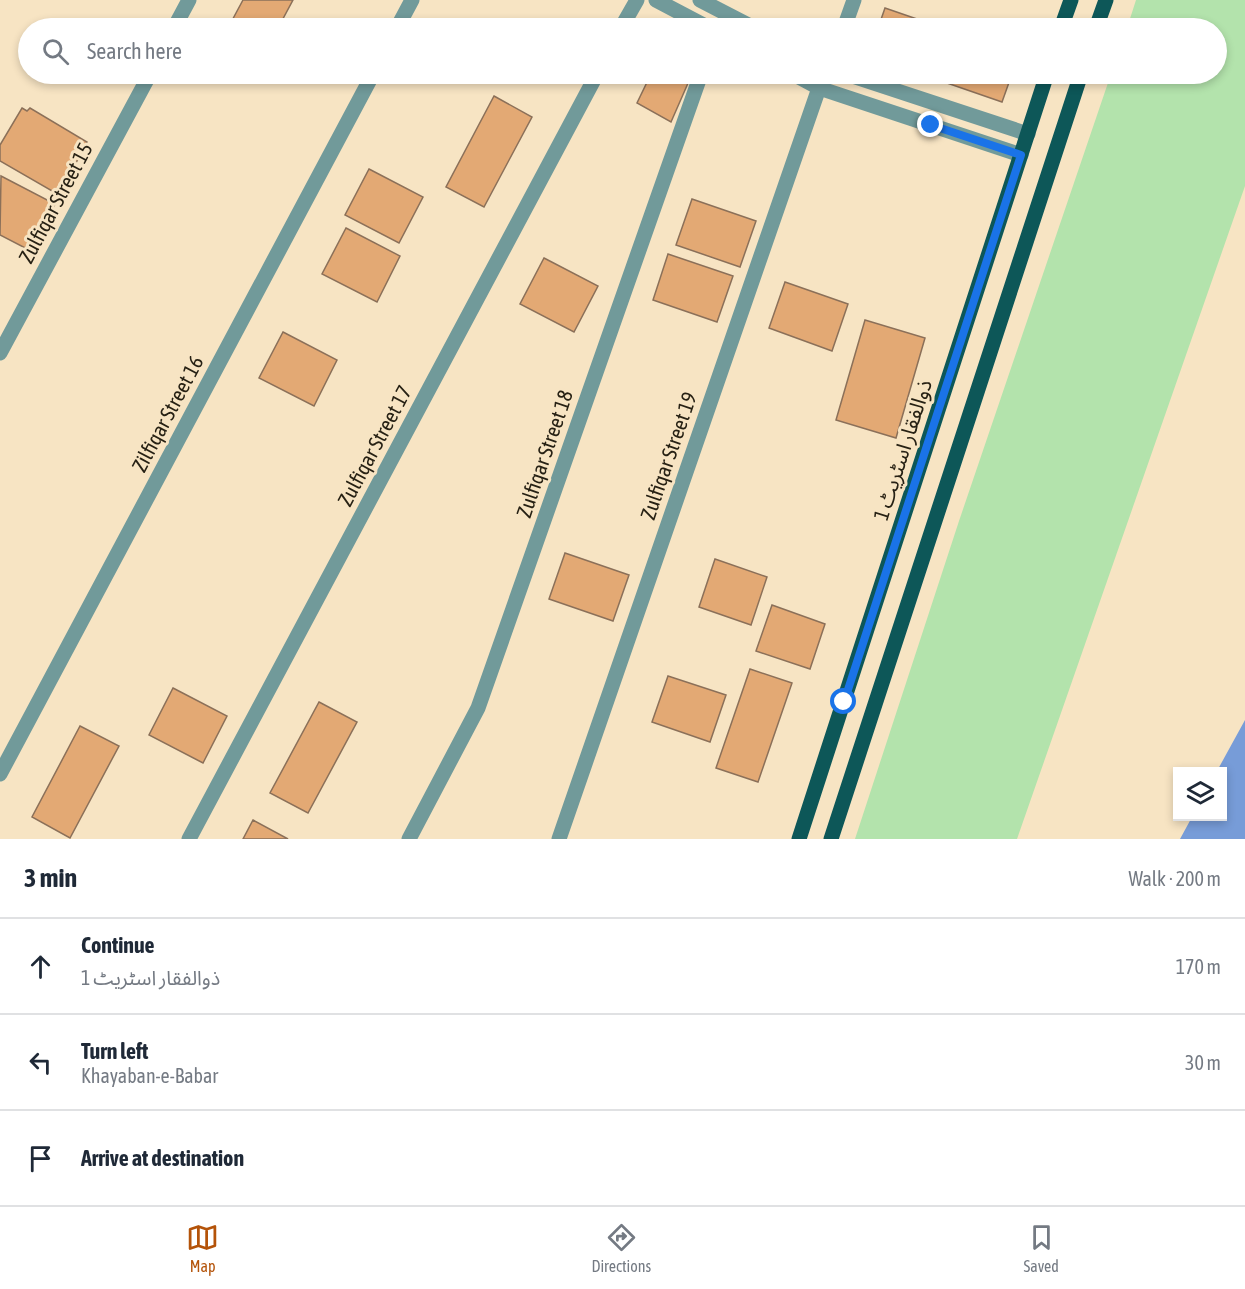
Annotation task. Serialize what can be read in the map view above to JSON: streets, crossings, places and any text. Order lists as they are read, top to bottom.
{
  "streets": {
    "main road": ["ذوالفقار اسٹریٹ 1"],
    "street": [
      "Zulfiqar Street 15",
      "Zilfiqar Street 16",
      "Zulfiqar Street 17",
      "Zulfiqar Street 18",
      "Zulfiqar Street 19"
    ]
  },
  "page": {
    "search": "Search here",
    "heading": ["3 min", "Walk · 200 m"],
    "list": [
      ["Continue", "ذوالفقار اسٹریٹ 1", "170 m"],
      ["Turn left", "Khayaban-e-Babar", "30 m"],
      "Arrive at destination"
    ],
    "nav": ["Map", "Directions", "Saved"]
  }
}
